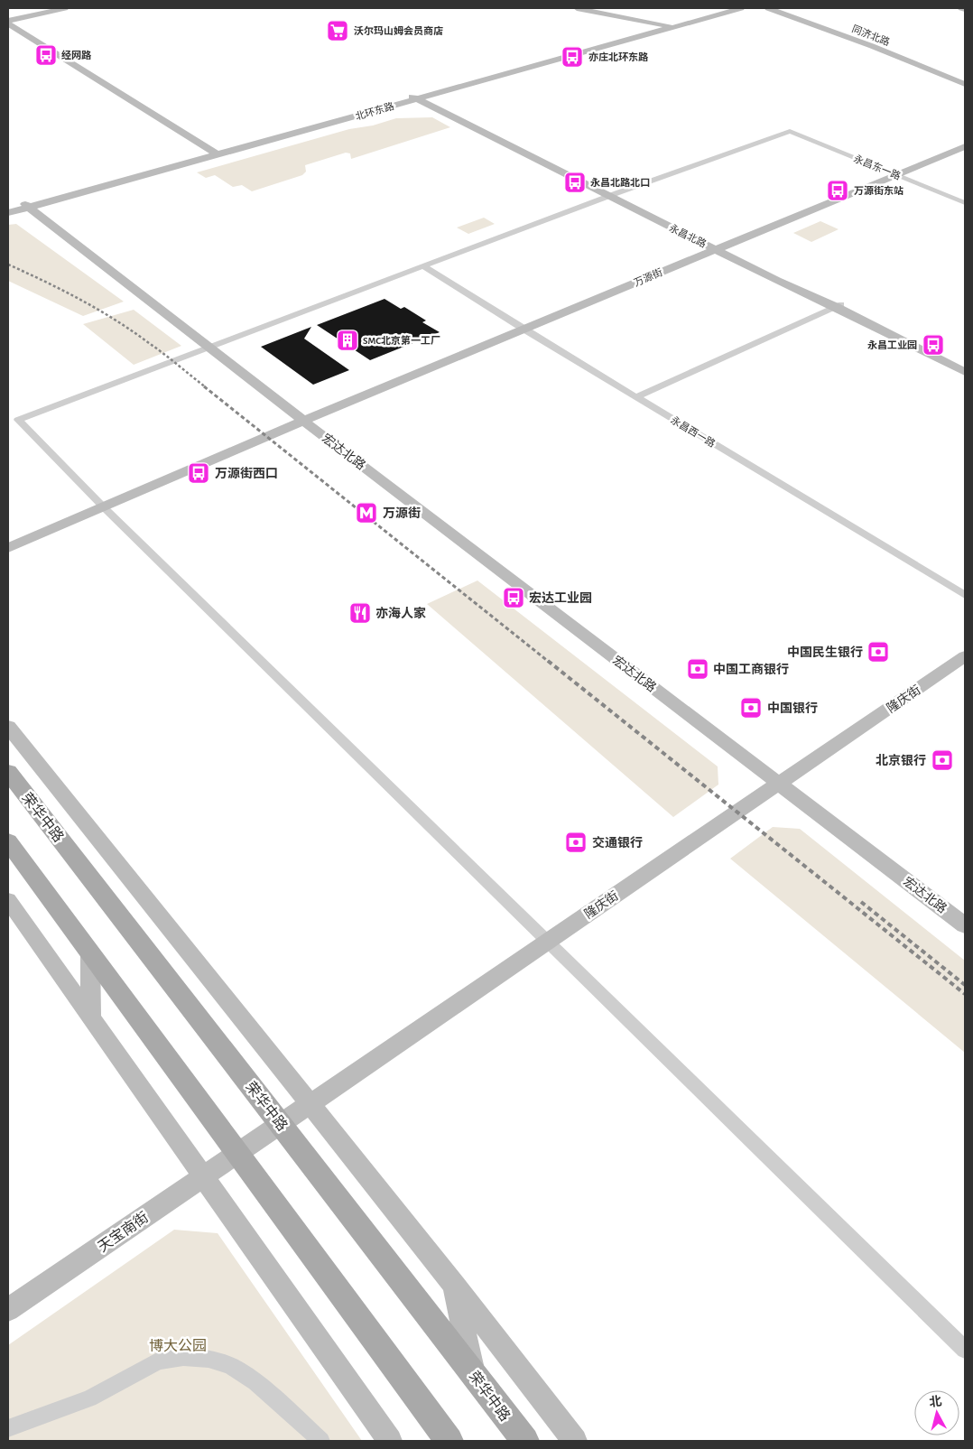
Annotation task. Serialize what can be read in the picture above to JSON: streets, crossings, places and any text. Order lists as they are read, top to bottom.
{
  "streets": {
    "main road": ["荣华中路"],
    "street": [
      "同济北路",
      "北环东路",
      "永昌东一路",
      "永昌北路",
      "万源街",
      "永昌西一路",
      "宏达北路",
      "隆庆街",
      "天宝南街"
    ]
  },
  "crossings": [
    ["北环东路", "永昌北路"],
    ["北环东路", "宏达北路"],
    ["永昌东一路", "永昌北路"],
    ["永昌东一路", "万源街"],
    ["永昌北路", "万源街"],
    ["万源街", "永昌西一路"],
    ["万源街", "宏达北路"],
    ["宏达北路", "隆庆街"],
    ["隆庆街", "荣华中路"],
    ["隆庆街", "天宝南街"]
  ],
  "parks": ["博大公园"],
  "places": {
    "supermarket": ["沃尔玛山姆会员商店"],
    "bus stop": [
      "经网路",
      "亦庄北环东路",
      "永昌北路北口",
      "万源街东站",
      "永昌工业园",
      "万源街西口",
      "宏达工业园"
    ],
    "building": ["SMC北京第一工厂"],
    "metro station": ["万源街"],
    "restaurant": ["亦海人家"],
    "bank": [
      "中国民生银行",
      "中国工商银行",
      "中国银行",
      "北京银行",
      "交通银行"
    ]
  },
  "north": "top"
}
